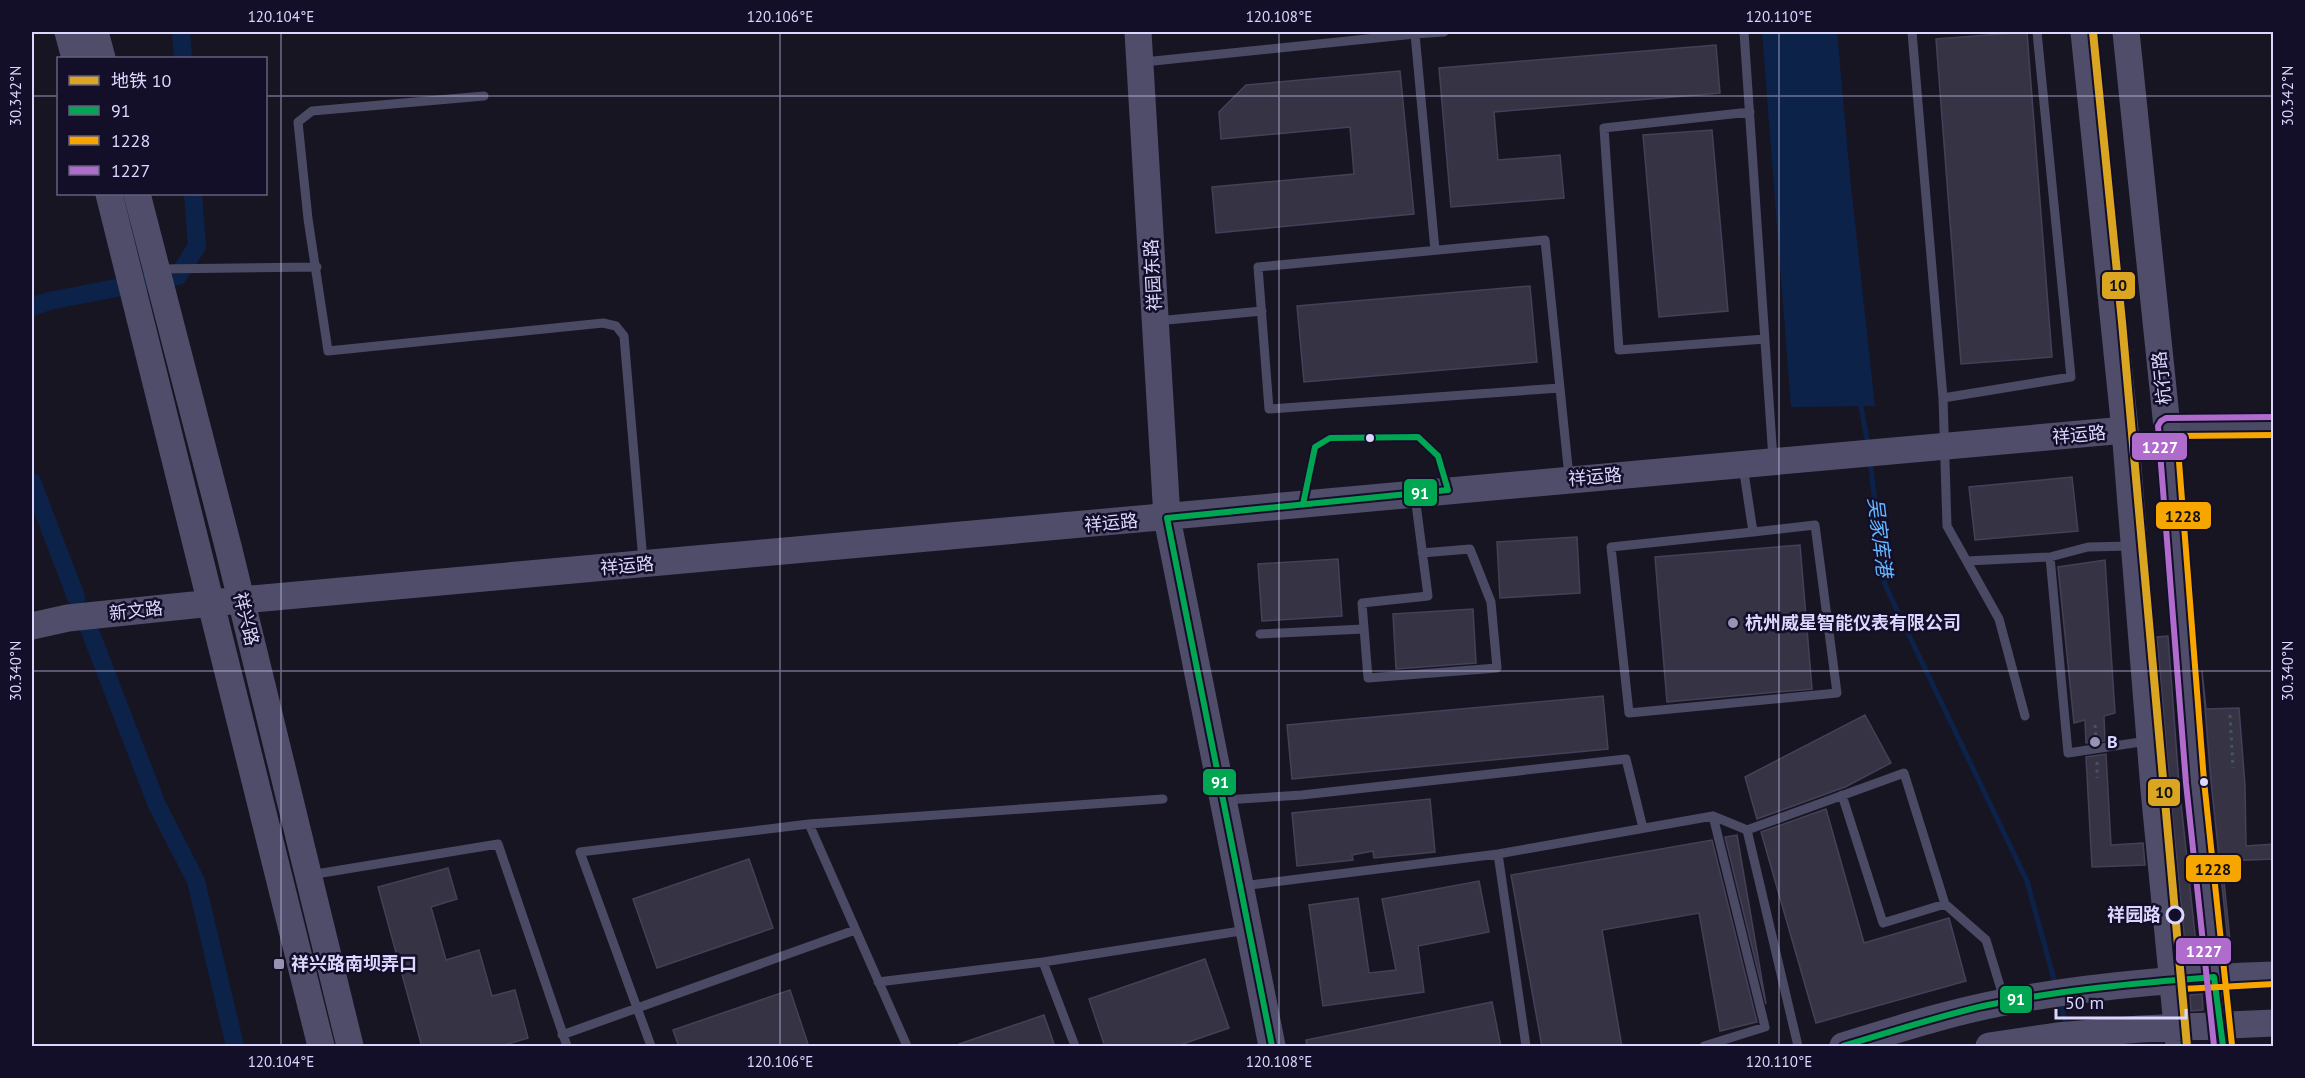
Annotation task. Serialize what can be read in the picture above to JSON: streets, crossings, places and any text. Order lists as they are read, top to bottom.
{
  "streets": {
    "street": [
      "祥园东路",
      "杭行路",
      "祥运路",
      "新文路",
      "祥兴路"
    ]
  },
  "crossings": [
    ["祥园东路", "祥运路"],
    ["祥运路", "新文路"],
    ["祥运路", "祥兴路"],
    ["新文路", "祥兴路"]
  ],
  "water": ["吴家库港"],
  "places": {
    "other": ["杭州威星智能仪表有限公司", "B", "祥园路"],
    "transit": ["祥兴路南坝弄口"]
  },
  "lines": [
    "metro line 10",
    "transit line 1227",
    "transit line 1228",
    "transit line 91"
  ],
  "legend": [
    "地铁 10",
    "91",
    "1228",
    "1227"
  ],
  "scale_bar": "50 m",
  "coordinates": [
    "120.104°E",
    "120.106°E",
    "120.108°E",
    "120.110°E",
    "30.342°N",
    "30.340°N"
  ]
}
